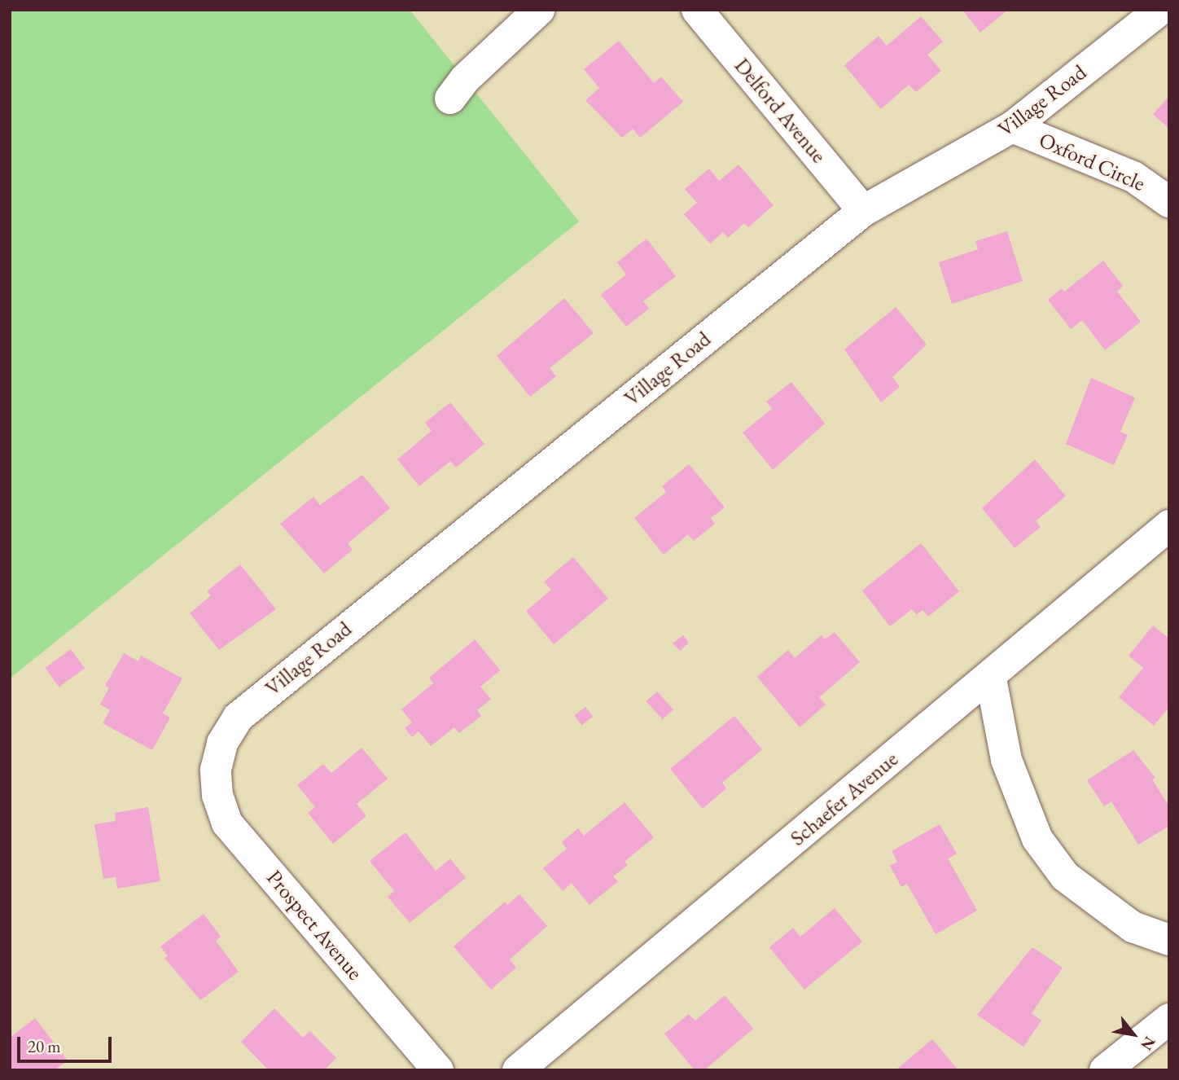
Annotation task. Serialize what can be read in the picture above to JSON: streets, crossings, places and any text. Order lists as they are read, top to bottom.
{
  "streets": {
    "street": [
      "Village Road",
      "Delford Avenue",
      "Oxford Circle",
      "Schaefer Avenue",
      "Prospect Avenue"
    ]
  },
  "crossings": [
    ["Village Road", "Delford Avenue"],
    ["Village Road", "Oxford Circle"],
    ["Village Road", "Prospect Avenue"]
  ],
  "scale_bar": "20 m",
  "north": "bottom right"
}
